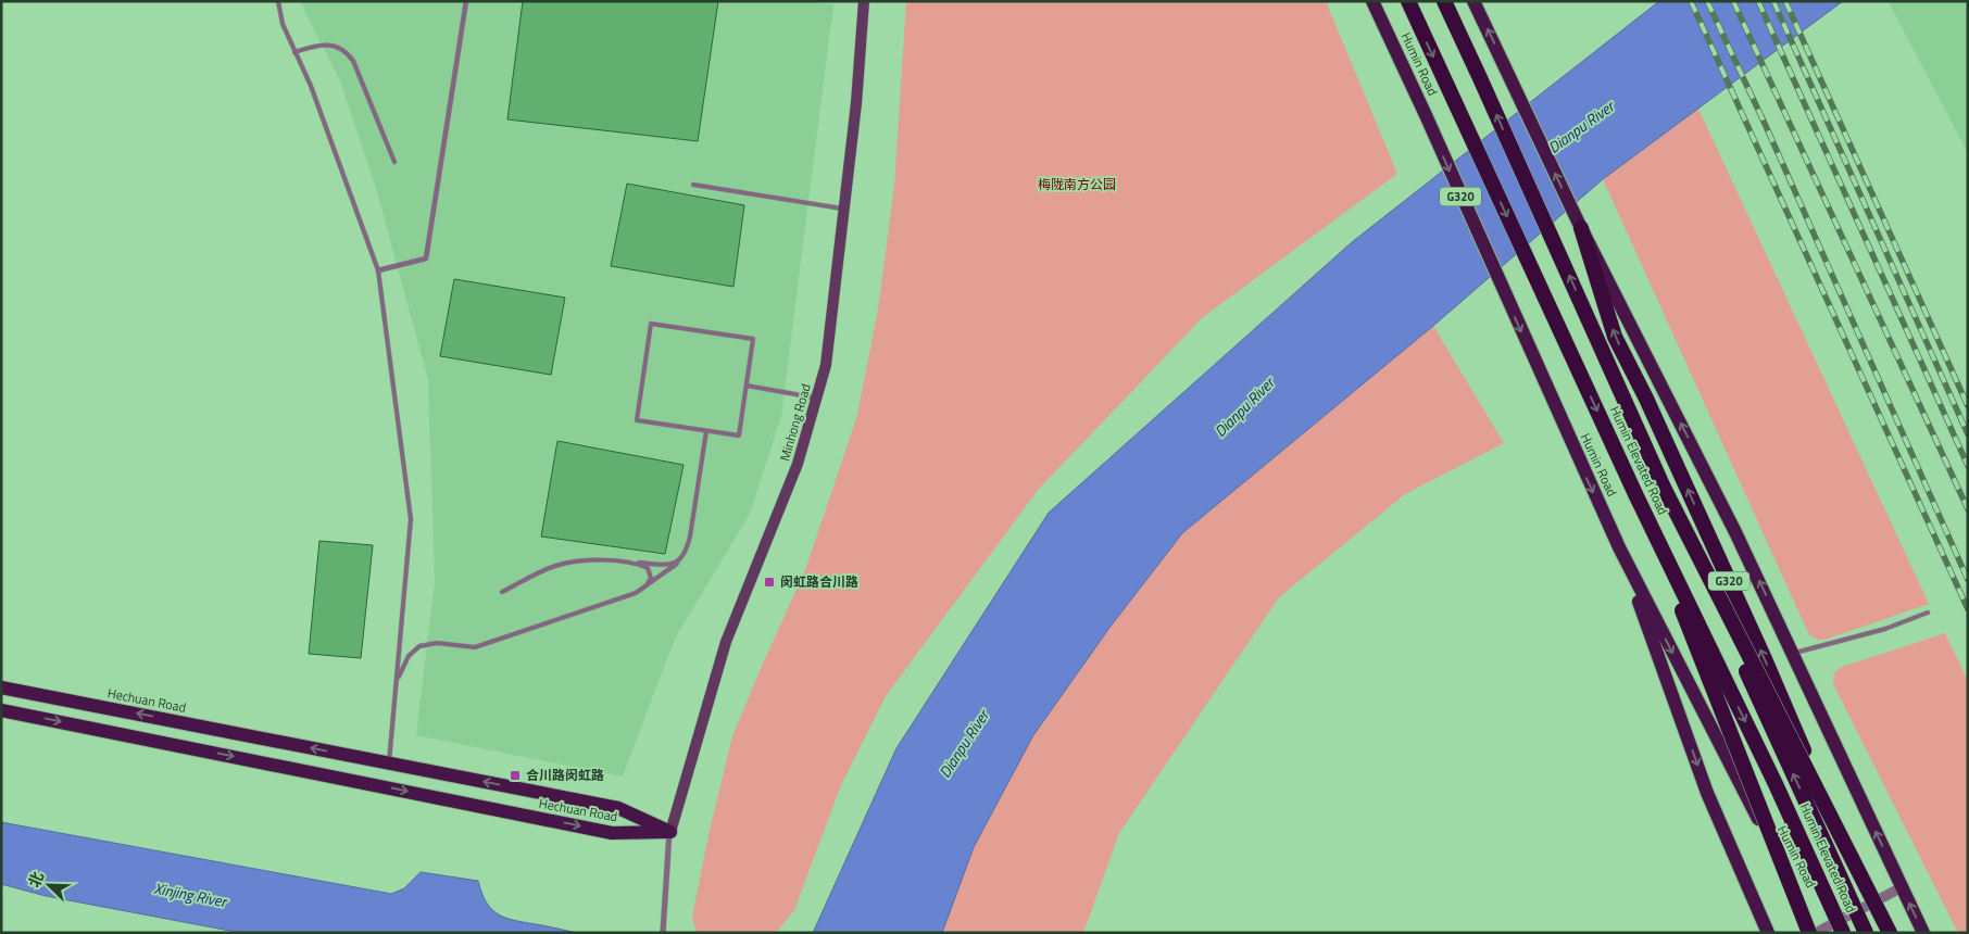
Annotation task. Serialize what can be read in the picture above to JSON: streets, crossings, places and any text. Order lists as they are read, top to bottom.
{
  "streets": {
    "highway": ["G320", "Humin Elevated Road"],
    "main road": ["Humin Road", "Minhong Road", "Hechuan Road"]
  },
  "crossings": [
    ["Minhong Road", "Hechuan Road"]
  ],
  "water": ["Dianpu River", "Xinjing River"],
  "parks": ["梅陇南方公园"],
  "places": {
    "transit": ["闵虹路合川路", "合川路闵虹路"]
  },
  "north": "top left"
}
